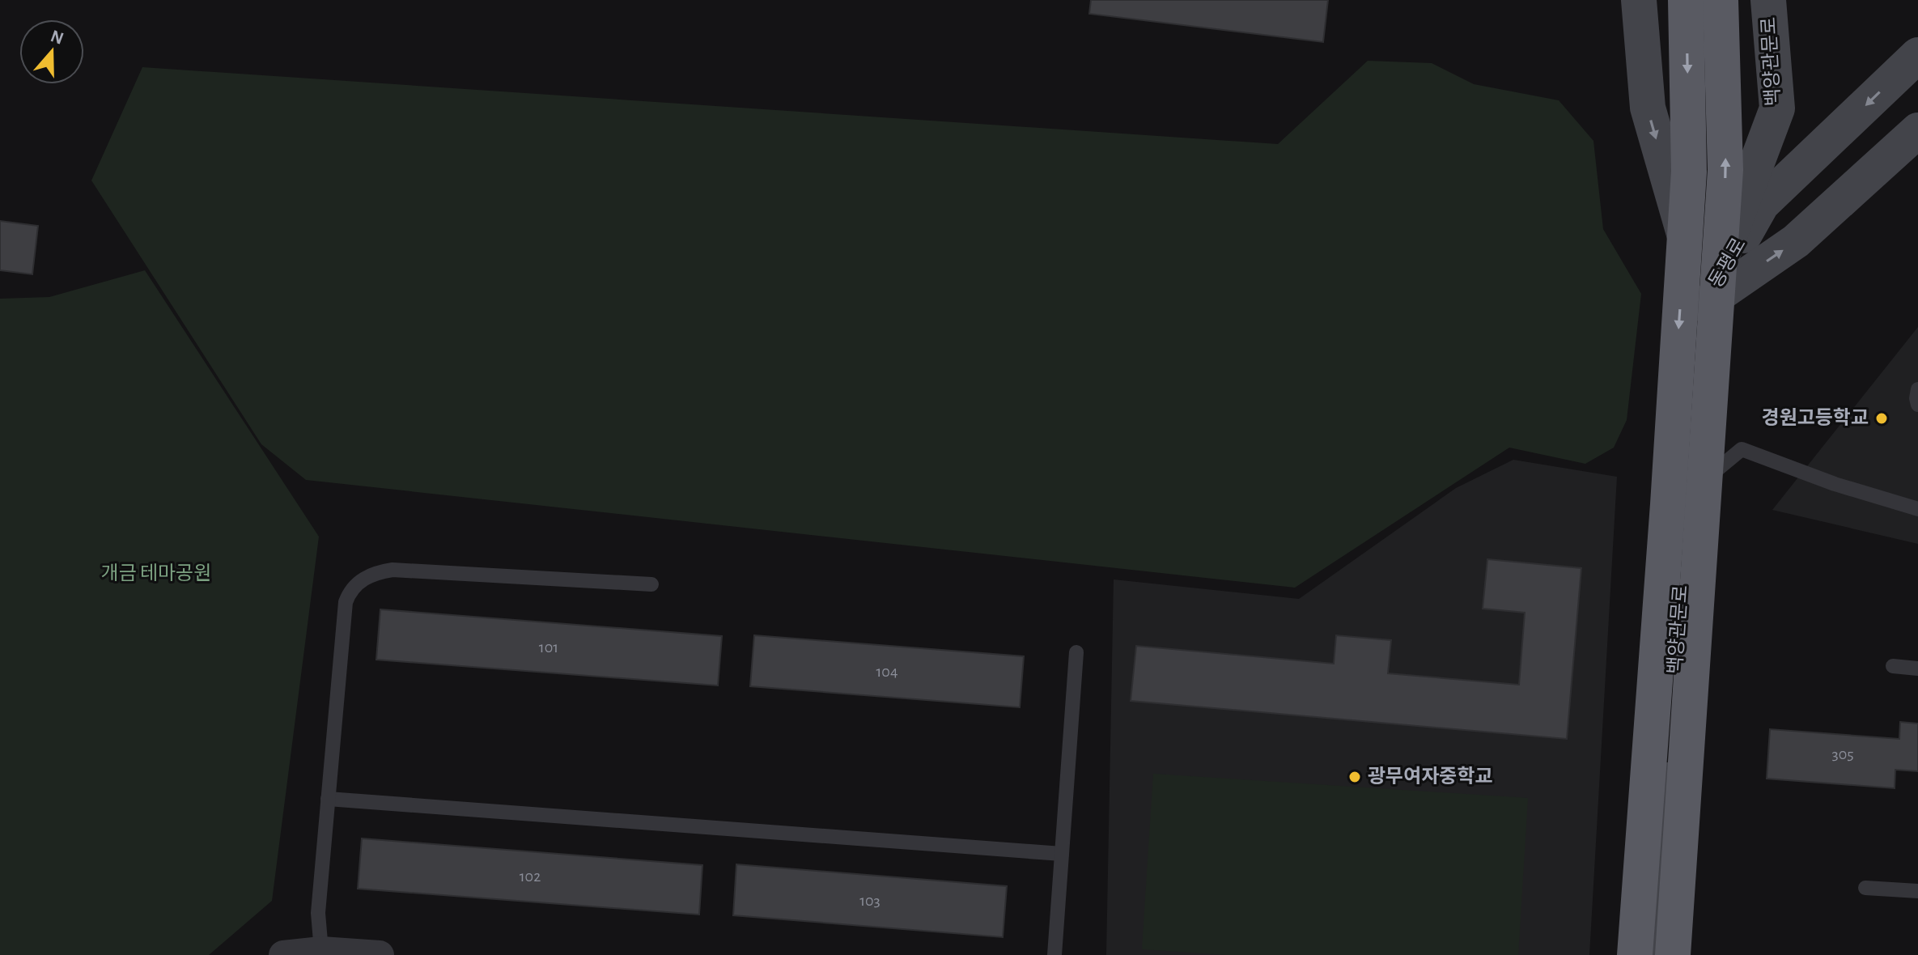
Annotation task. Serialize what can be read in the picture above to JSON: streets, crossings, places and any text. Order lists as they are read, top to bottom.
{
  "streets": {
    "main road": ["백양관문로", "동평로"]
  },
  "crossings": [
    ["백양관문로", "동평로"]
  ],
  "parks": ["개금 테마공원"],
  "places": ["경원고등학교", "광무여자중학교"],
  "house_numbers": [
    "101",
    "104",
    "305",
    "102",
    "103"
  ],
  "north": "top"
}
